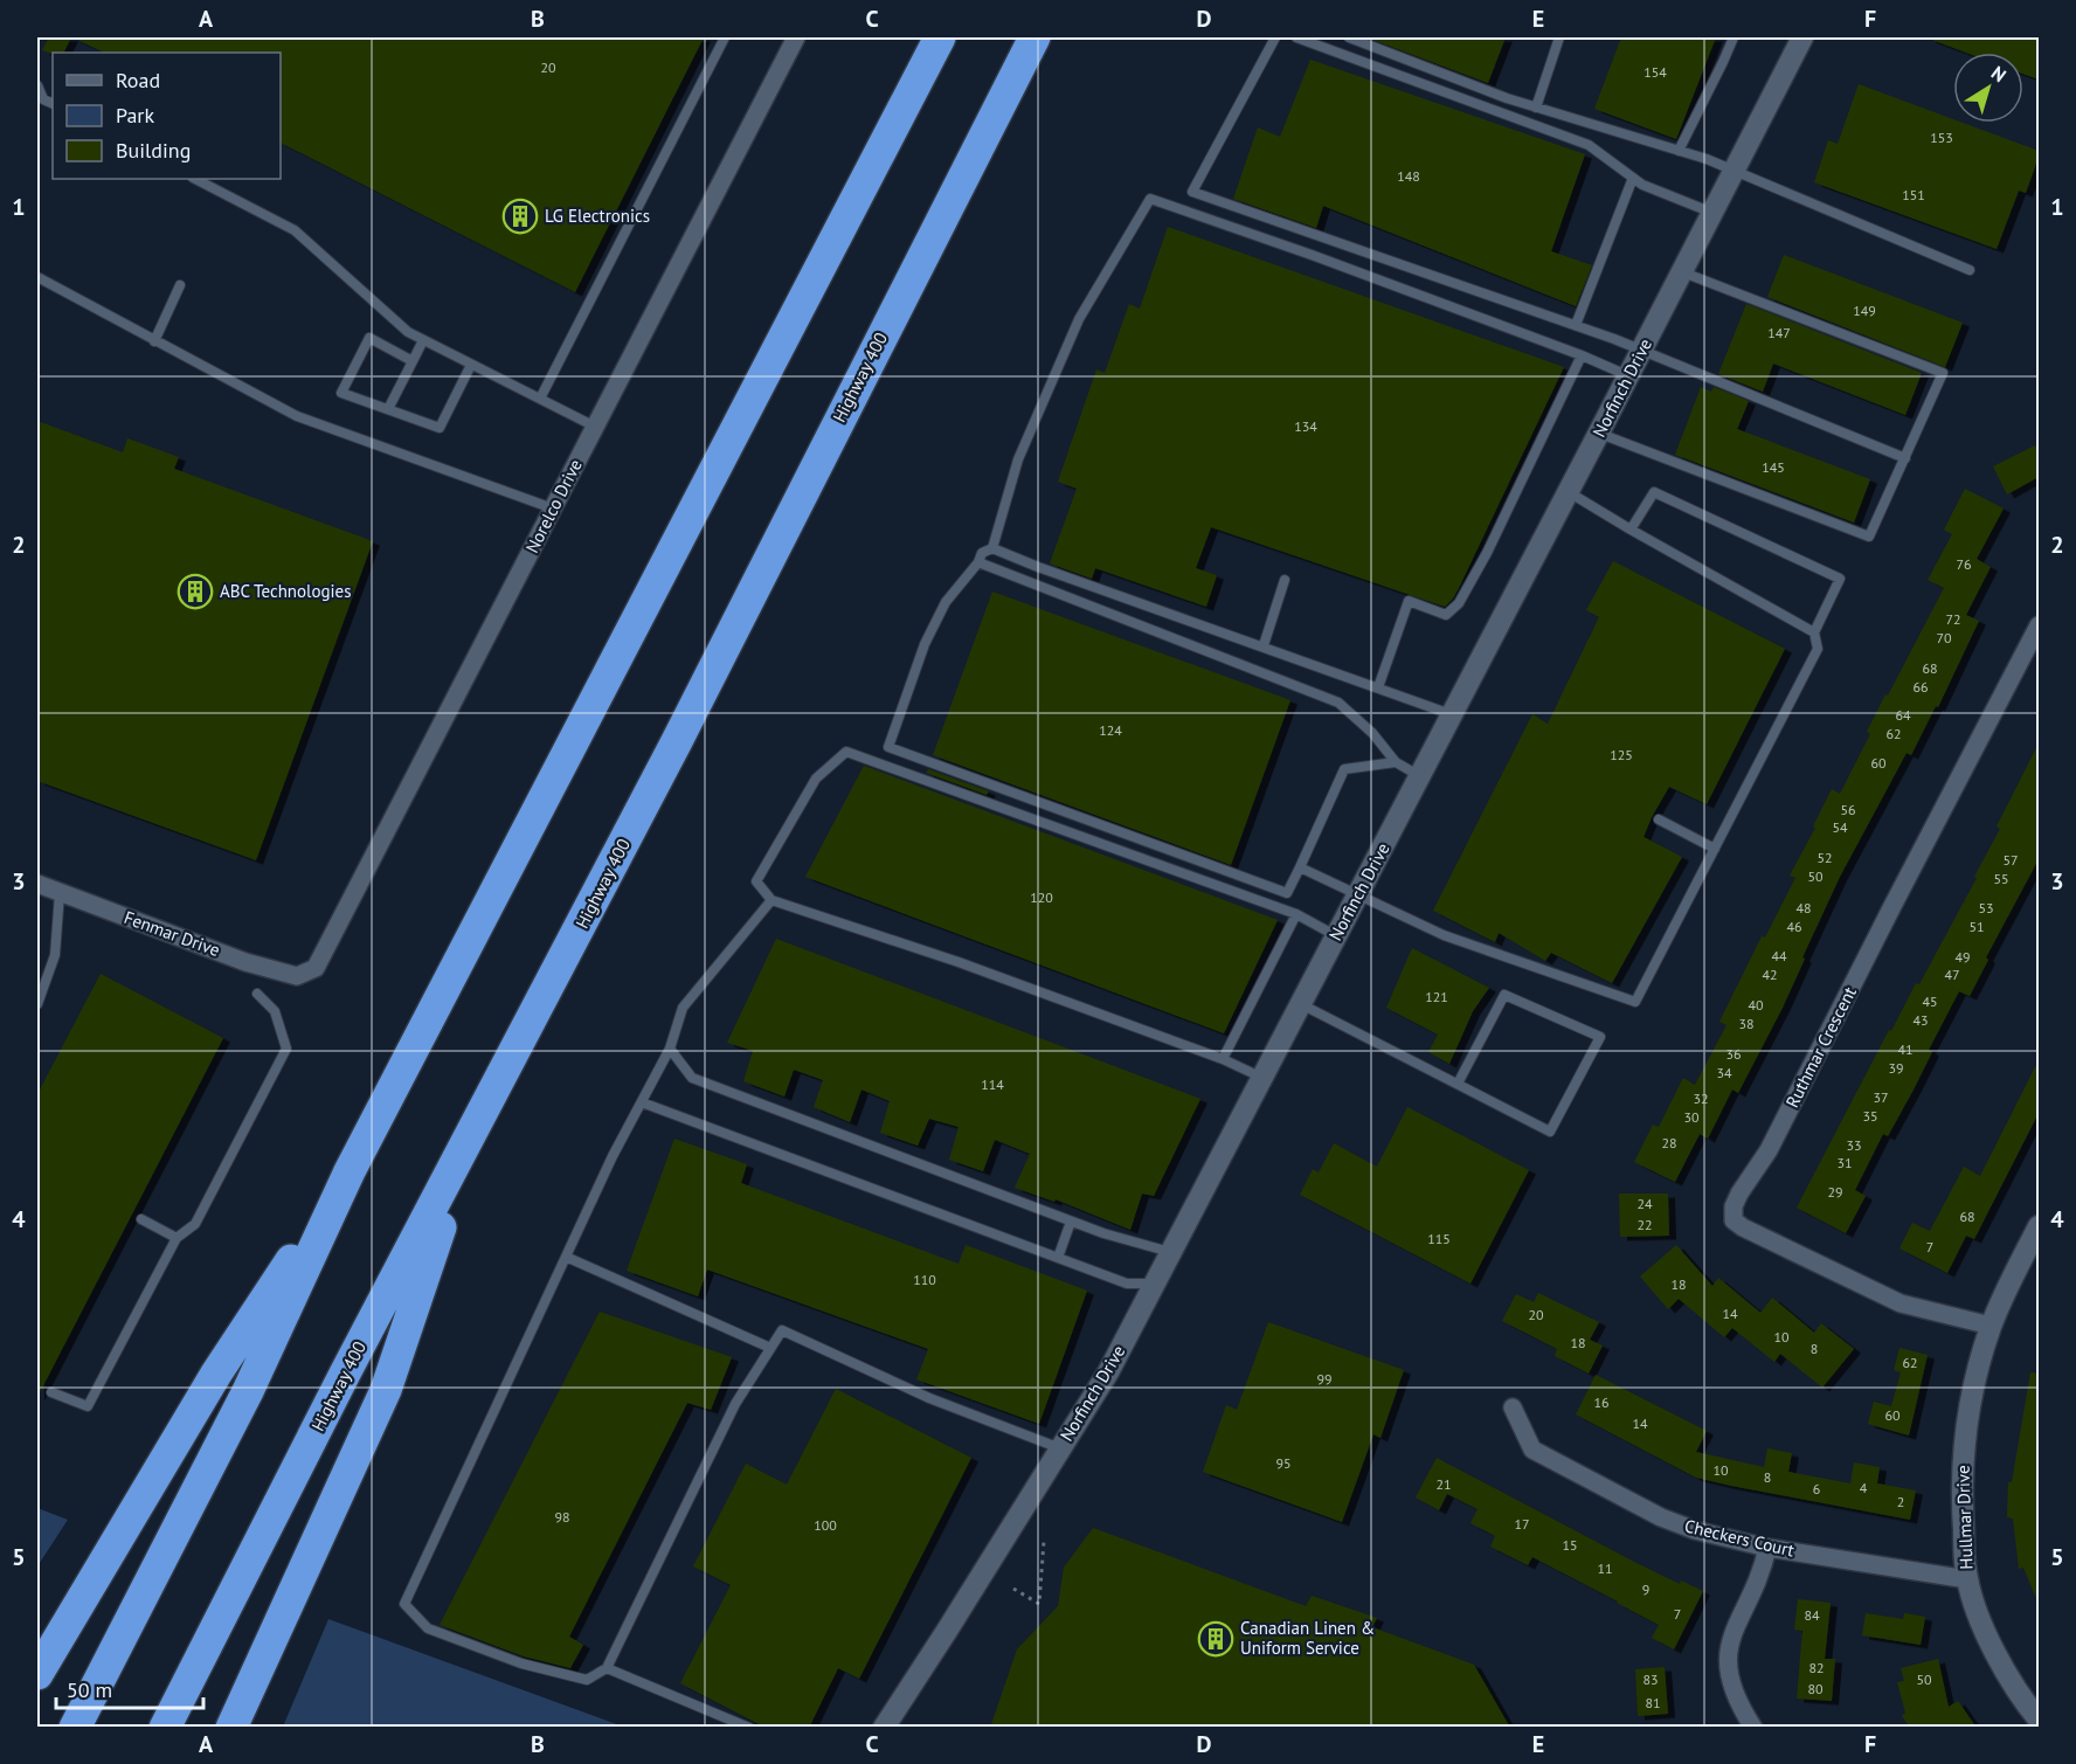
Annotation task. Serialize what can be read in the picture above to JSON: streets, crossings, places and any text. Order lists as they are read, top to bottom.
{
  "streets": {
    "highway": ["Highway 400"],
    "street": [
      "Norfinch Drive",
      "Norelco Drive",
      "Fenmar Drive",
      "Ruthmar Crescent",
      "Hullmar Drive",
      "Checkers Court"
    ]
  },
  "crossings": [
    ["Norelco Drive", "Fenmar Drive"],
    ["Ruthmar Crescent", "Hullmar Drive"],
    ["Hullmar Drive", "Checkers Court"]
  ],
  "places": {
    "building": ["LG Electronics", "ABC Technologies", "Canadian Linen & Uniform Service"]
  },
  "house_numbers": [
    "20",
    "154",
    "153",
    "148",
    "151",
    "149",
    "147",
    "134",
    "145",
    "76",
    "72",
    "70",
    "68",
    "66",
    "64",
    "124",
    "62",
    "125",
    "60",
    "56",
    "54",
    "52",
    "57",
    "50",
    "55",
    "120",
    "48",
    "53",
    "46",
    "51",
    "44",
    "49",
    "42",
    "47",
    "121",
    "45",
    "40",
    "43",
    "38",
    "41",
    "36",
    "39",
    "34",
    "114",
    "37",
    "32",
    "35",
    "30",
    "28",
    "33",
    "31",
    "29",
    "24",
    "68",
    "22",
    "115",
    "7",
    "110",
    "18",
    "14",
    "20",
    "10",
    "18",
    "8",
    "62",
    "99",
    "16",
    "60",
    "14",
    "95",
    "10",
    "8",
    "21",
    "4",
    "6",
    "2",
    "98",
    "17",
    "100",
    "15",
    "11",
    "9",
    "7",
    "84",
    "82",
    "83",
    "50",
    "80",
    "81"
  ],
  "legend": ["Road", "Park", "Building"],
  "scale_bar": "50 m",
  "north": "top right",
  "grid": {
    "columns": [
      "A",
      "B",
      "C",
      "D",
      "E",
      "F"
    ],
    "rows": [
      "1",
      "2",
      "3",
      "4",
      "5"
    ]
  }
}
